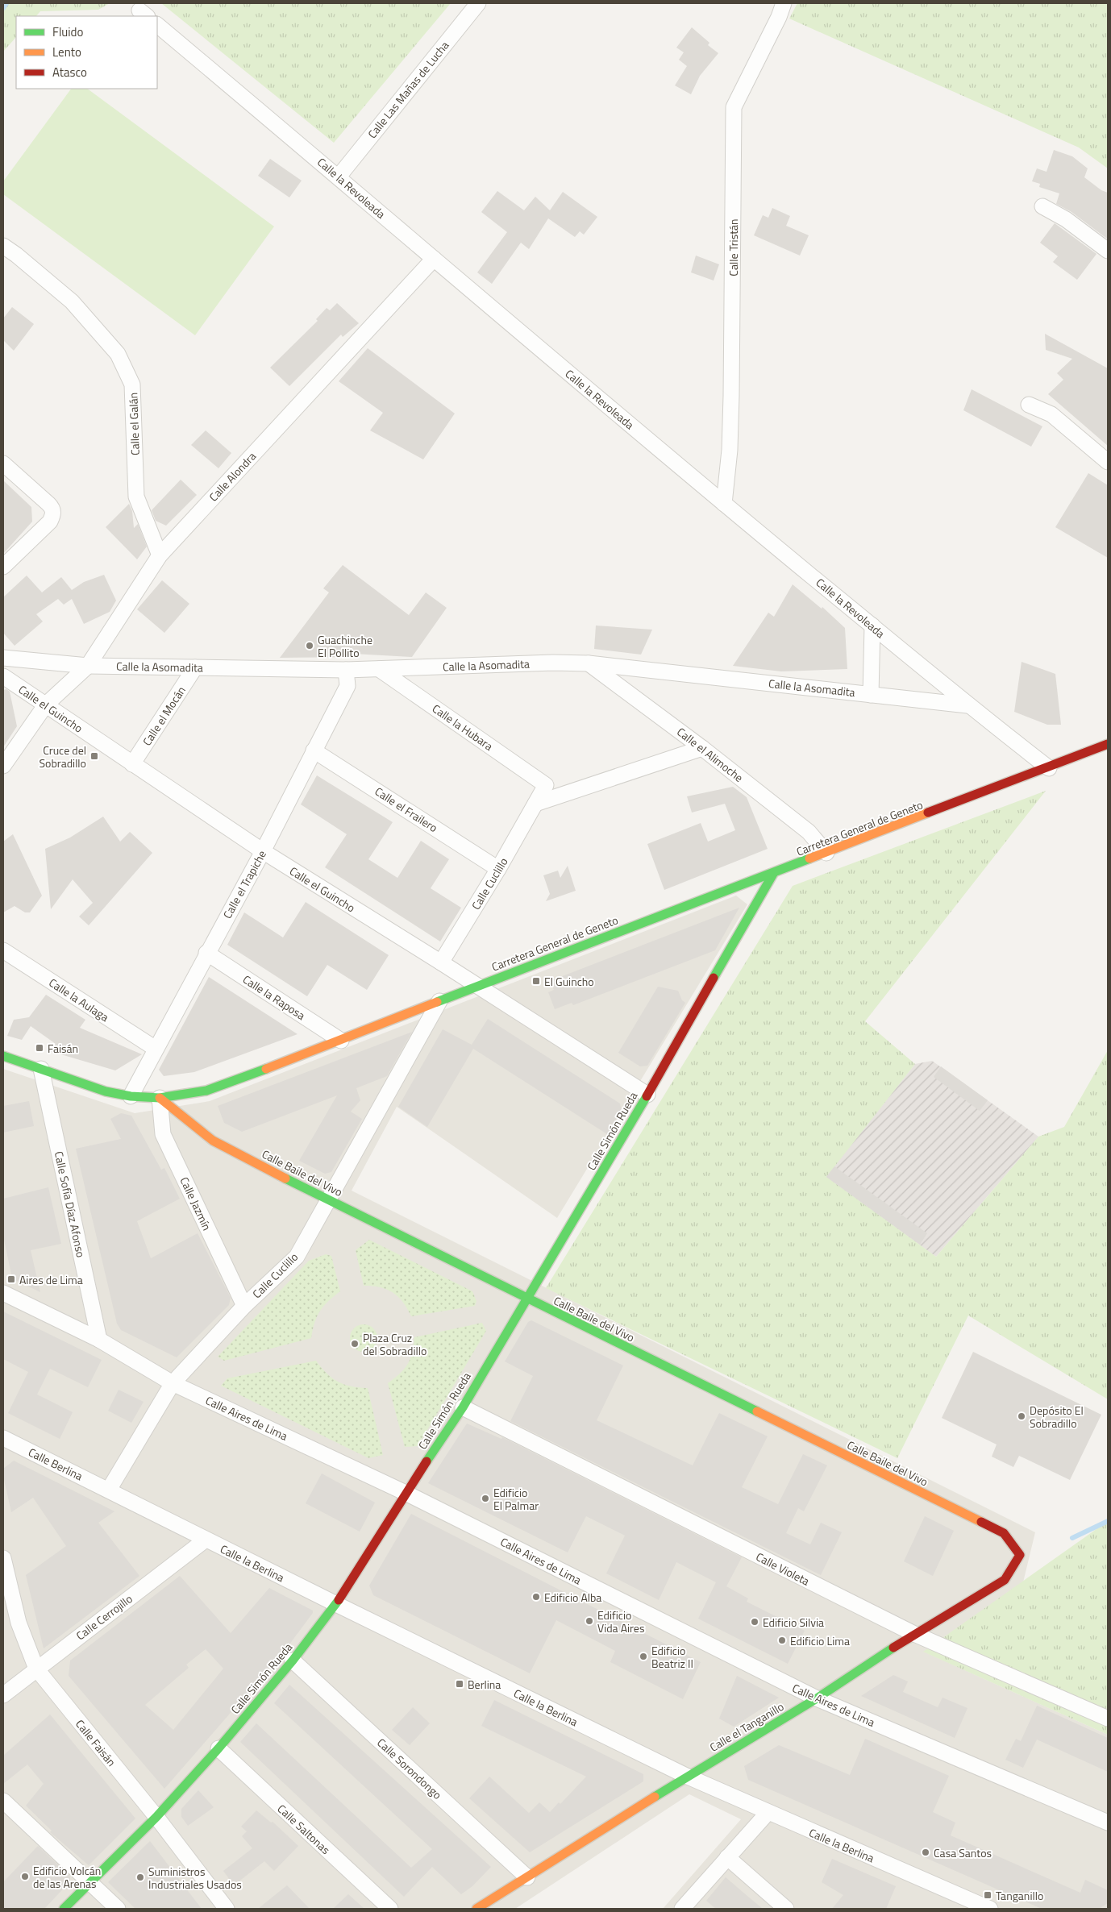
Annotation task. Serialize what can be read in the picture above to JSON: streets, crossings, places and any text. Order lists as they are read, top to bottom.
{
  "streets": {
    "street": [
      "Calle Las Mañas de Lucha",
      "Calle la Revoleada",
      "Calle Tristán",
      "Calle el Galán",
      "Calle Alondra",
      "Calle la Asomadita",
      "Calle el Guincho",
      "Calle el Mocán",
      "Calle la Hubara",
      "Calle el Alimoche",
      "Calle el Frailero",
      "Carretera General de Geneto",
      "Calle Cuclillo",
      "Calle el Trapiche",
      "Calle la Raposa",
      "Calle la Aulaga",
      "Calle Simón Rueda",
      "Calle Baile del Vivo",
      "Calle Jazmín",
      "Calle Sofía Díaz Afonso",
      "Calle Aires de Lima",
      "Calle Berlina",
      "Calle la Berlina",
      "Calle Violeta",
      "Calle Cerrojillo",
      "Calle el Tanganillo",
      "Calle Faisán",
      "Calle Sorondongo",
      "Calle Saltonas"
    ]
  },
  "crossings": [
    ["Calle Las Mañas de Lucha", "Calle la Revoleada"],
    ["Calle la Revoleada", "Calle Tristán"],
    ["Calle la Revoleada", "Calle Alondra"],
    ["Calle la Revoleada", "Calle la Asomadita"],
    ["Calle la Revoleada", "Carretera General de Geneto"],
    ["Calle el Galán", "Calle Alondra"],
    ["Calle Alondra", "Calle la Asomadita"],
    ["Calle Alondra", "Calle el Guincho"],
    ["Calle la Asomadita", "Calle el Mocán"],
    ["Calle la Asomadita", "Calle la Hubara"],
    ["Calle la Asomadita", "Calle el Alimoche"],
    ["Calle la Asomadita", "Calle el Trapiche"],
    ["Calle el Guincho", "Calle el Mocán"],
    ["Calle el Guincho", "Carretera General de Geneto"],
    ["Calle el Guincho", "Calle Cuclillo"],
    ["Calle el Guincho", "Calle el Trapiche"],
    ["Calle el Guincho", "Calle Simón Rueda"],
    ["Calle la Hubara", "Calle Cuclillo"],
    ["Calle el Alimoche", "Carretera General de Geneto"],
    ["Calle el Frailero", "Calle Cuclillo"],
    ["Calle el Frailero", "Calle el Trapiche"],
    ["Carretera General de Geneto", "Calle Cuclillo"],
    ["Carretera General de Geneto", "Calle el Trapiche"],
    ["Carretera General de Geneto", "Calle la Raposa"],
    ["Carretera General de Geneto", "Calle Simón Rueda"],
    ["Carretera General de Geneto", "Calle Baile del Vivo"],
    ["Carretera General de Geneto", "Calle Jazmín"],
    ["Carretera General de Geneto", "Calle Sofía Díaz Afonso"],
    ["Calle Cuclillo", "Calle Baile del Vivo"],
    ["Calle Cuclillo", "Calle Jazmín"],
    ["Calle Cuclillo", "Calle Aires de Lima"],
    ["Calle Cuclillo", "Calle Berlina"],
    ["Calle Cuclillo", "Calle la Berlina"],
    ["Calle el Trapiche", "Calle la Raposa"],
    ["Calle el Trapiche", "Calle la Aulaga"],
    ["Calle Simón Rueda", "Calle Baile del Vivo"],
    ["Calle Simón Rueda", "Calle Aires de Lima"],
    ["Calle Simón Rueda", "Calle la Berlina"],
    ["Calle Simón Rueda", "Calle Violeta"],
    ["Calle Simón Rueda", "Calle Faisán"],
    ["Calle Simón Rueda", "Calle Sorondongo"],
    ["Calle Simón Rueda", "Calle Saltonas"],
    ["Calle Baile del Vivo", "Calle Jazmín"],
    ["Calle Baile del Vivo", "Calle el Tanganillo"],
    ["Calle Sofía Díaz Afonso", "Calle Aires de Lima"],
    ["Calle Aires de Lima", "Calle el Tanganillo"],
    ["Calle Berlina", "Calle la Berlina"],
    ["Calle la Berlina", "Calle Cerrojillo"],
    ["Calle la Berlina", "Calle el Tanganillo"],
    ["Calle Violeta", "Calle el Tanganillo"],
    ["Calle Cerrojillo", "Calle Faisán"],
    ["Calle el Tanganillo", "Calle Sorondongo"]
  ],
  "places": {
    "other": [
      "Guachinche El Pollito",
      "Plaza Cruz del Sobradillo",
      "Depósito El Sobradillo",
      "Edificio El Palmar",
      "Edificio Alba",
      "Edificio Vida Aires",
      "Edificio Silvia",
      "Edificio Lima",
      "Edificio Beatriz II",
      "Casa Santos",
      "Edificio Volcán de las Arenas",
      "Suministros Industriales Usados"
    ],
    "transit": [
      "Cruce del Sobradillo",
      "El Guincho",
      "Faisán",
      "Aires de Lima",
      "Berlina",
      "Tanganillo"
    ]
  },
  "legend": ["Fluido", "Lento", "Atasco"]
}
